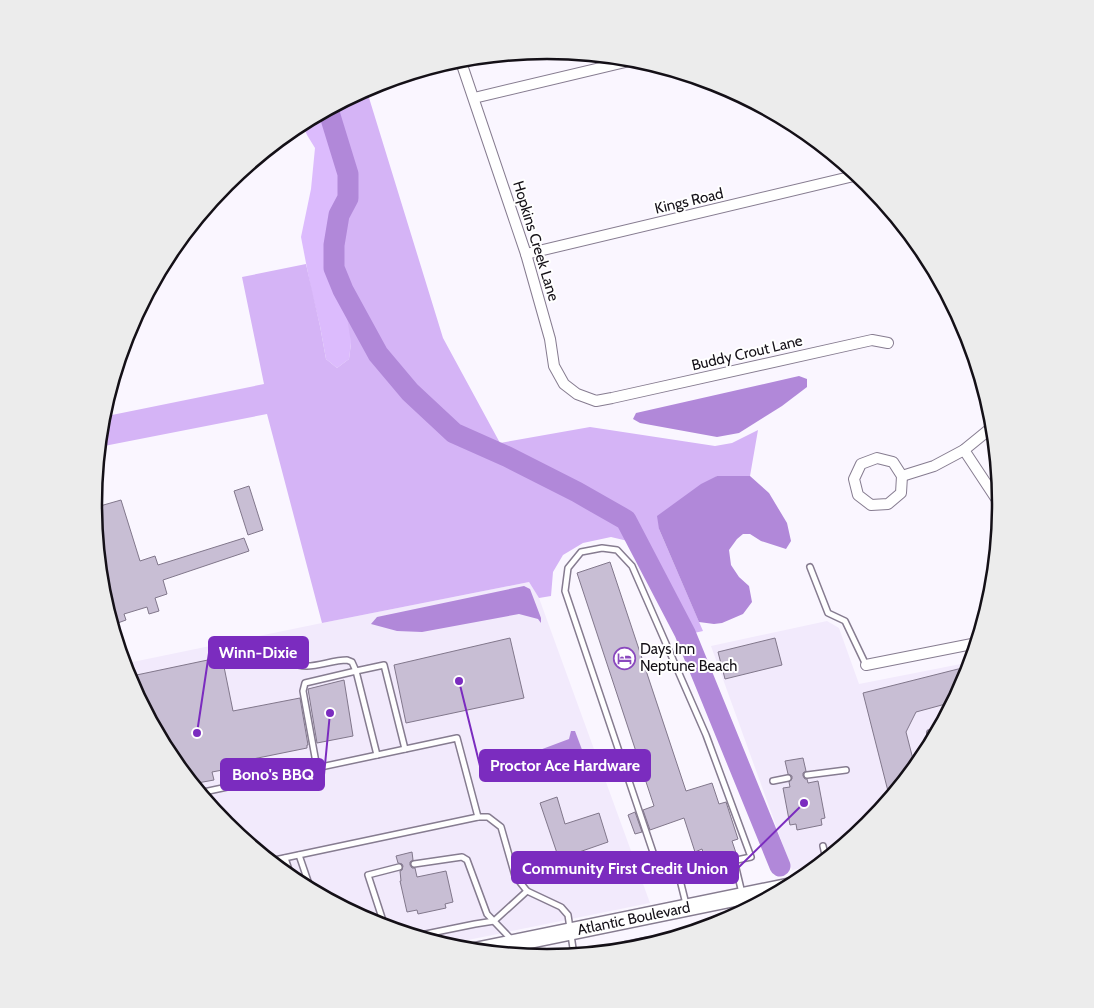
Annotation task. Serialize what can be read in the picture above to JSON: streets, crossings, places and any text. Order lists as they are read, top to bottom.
{
  "streets": {
    "highway": ["Atlantic Boulevard"],
    "street": ["Kings Road", "Hopkins Creek Lane", "Buddy Crout Lane"]
  },
  "crossings": [
    ["Kings Road", "Hopkins Creek Lane"],
    ["Hopkins Creek Lane", "Buddy Crout Lane"]
  ],
  "places": {
    "hotel": ["Days Inn Neptune Beach"],
    "other": [
      "Proctor Ace Hardware",
      "Bono's BBQ",
      "Winn-Dixie",
      "Community First Credit Union"
    ]
  }
}
